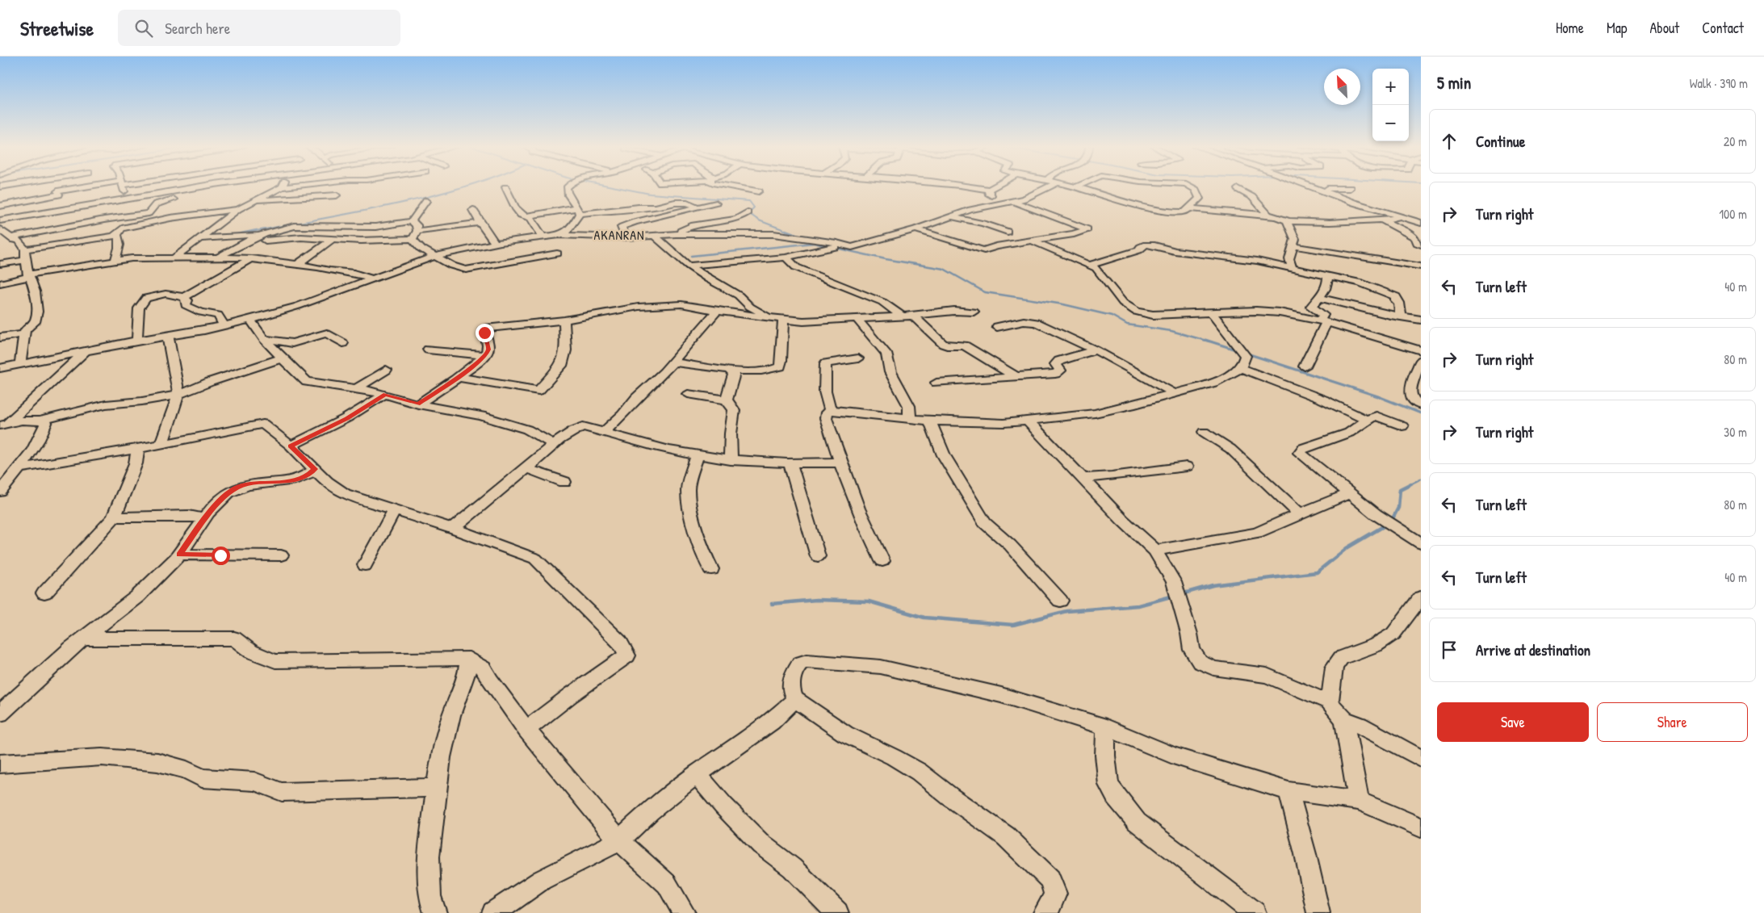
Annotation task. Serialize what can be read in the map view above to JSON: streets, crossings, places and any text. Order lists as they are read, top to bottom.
{
  "districts": ["AKANRAN"],
  "north": "top left",
  "page": {
    "header": "Streetwise",
    "search": "Search here",
    "nav": [
      "Home",
      "Map",
      "About",
      "Contact"
    ],
    "heading": ["5 min", "Walk · 390 m"],
    "map_buttons": ["+", "−"],
    "list": [
      ["Continue", "20 m"],
      ["Turn right", "100 m"],
      ["Turn left", "40 m"],
      ["Turn right", "80 m"],
      ["Turn right", "30 m"],
      ["Turn left", "80 m"],
      ["Turn left", "40 m"],
      "Arrive at destination"
    ],
    "buttons": ["Save", "Share"]
  }
}
